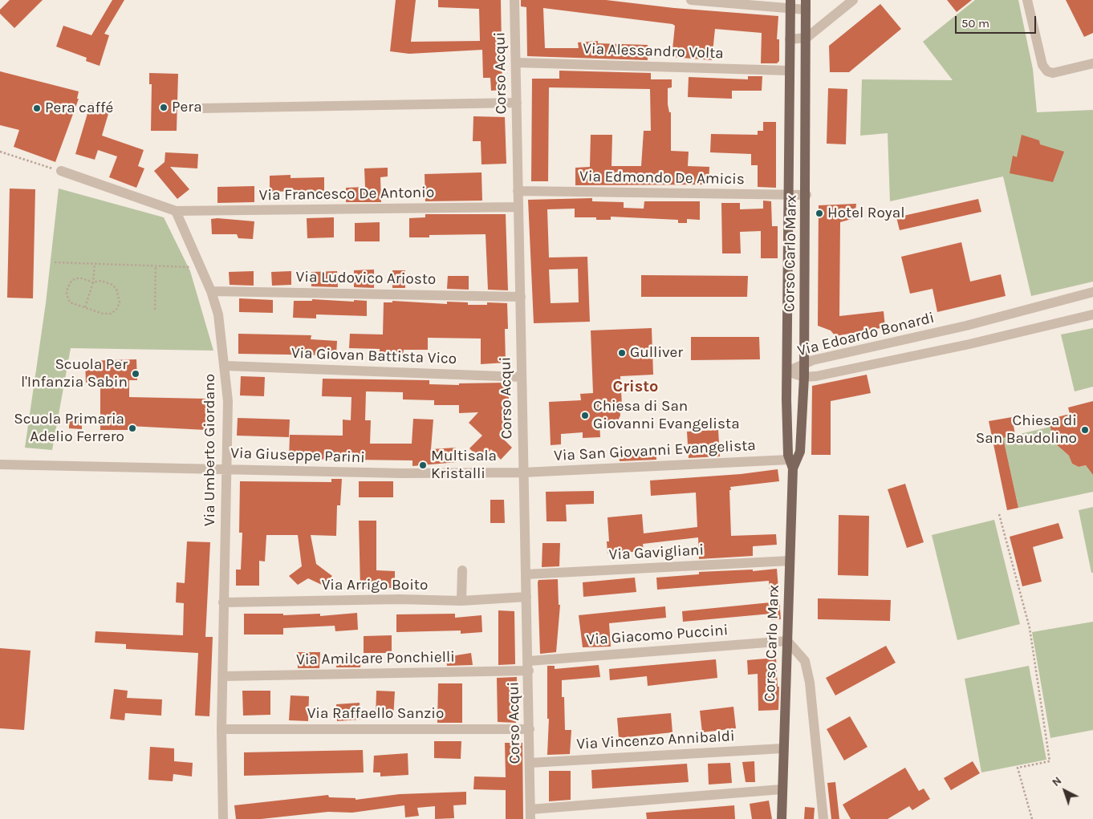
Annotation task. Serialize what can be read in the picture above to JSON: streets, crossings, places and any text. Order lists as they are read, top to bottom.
{
  "streets": {
    "main road": ["Corso Carlo Marx"],
    "street": [
      "Via Alessandro Volta",
      "Corso Acqui",
      "Via Edmondo De Amicis",
      "Via Francesco De Antonio",
      "Via Ludovico Ariosto",
      "Via Edoardo Bonardi",
      "Via Giovan Battista Vico",
      "Via Umberto Giordano",
      "Via San Giovanni Evangelista",
      "Via Giuseppe Parini",
      "Via Gavigliani",
      "Via Arrigo Boito",
      "Via Giacomo Puccini",
      "Via Amilcare Ponchielli",
      "Via Raffaello Sanzio",
      "Via Vincenzo Annibaldi"
    ]
  },
  "crossings": [
    ["Via Alessandro Volta", "Corso Acqui"],
    ["Via Alessandro Volta", "Corso Carlo Marx"],
    ["Corso Acqui", "Via Edmondo De Amicis"],
    ["Corso Acqui", "Via Francesco De Antonio"],
    ["Corso Acqui", "Via Ludovico Ariosto"],
    ["Corso Acqui", "Via Giovan Battista Vico"],
    ["Corso Acqui", "Via San Giovanni Evangelista"],
    ["Corso Acqui", "Via Giuseppe Parini"],
    ["Corso Acqui", "Via Gavigliani"],
    ["Corso Acqui", "Via Arrigo Boito"],
    ["Corso Acqui", "Via Giacomo Puccini"],
    ["Corso Acqui", "Via Amilcare Ponchielli"],
    ["Corso Acqui", "Via Raffaello Sanzio"],
    ["Corso Acqui", "Via Vincenzo Annibaldi"],
    ["Via Edmondo De Amicis", "Corso Carlo Marx"],
    ["Via Francesco De Antonio", "Via Umberto Giordano"],
    ["Corso Carlo Marx", "Via Edoardo Bonardi"],
    ["Corso Carlo Marx", "Via San Giovanni Evangelista"],
    ["Corso Carlo Marx", "Via Gavigliani"],
    ["Corso Carlo Marx", "Via Giacomo Puccini"],
    ["Corso Carlo Marx", "Via Vincenzo Annibaldi"],
    ["Via Ludovico Ariosto", "Via Umberto Giordano"],
    ["Via Giovan Battista Vico", "Via Umberto Giordano"],
    ["Via Umberto Giordano", "Via Giuseppe Parini"],
    ["Via Umberto Giordano", "Via Arrigo Boito"],
    ["Via Umberto Giordano", "Via Amilcare Ponchielli"],
    ["Via Umberto Giordano", "Via Raffaello Sanzio"],
    ["Via San Giovanni Evangelista", "Via Giuseppe Parini"],
    ["Via Giacomo Puccini", "Via Amilcare Ponchielli"]
  ],
  "districts": ["Cristo"],
  "places": [
    "Pera",
    "Pera caffé",
    "Hotel Royal",
    "Gulliver",
    "Scuola Per l'Infanzia Sabin",
    "Chiesa di San Giovanni Evangelista",
    "Scuola Primaria Adelio Ferrero",
    "Chiesa di San Baudolino",
    "Multisala Kristalli"
  ],
  "scale_bar": "50 m",
  "north": "top left"
}
